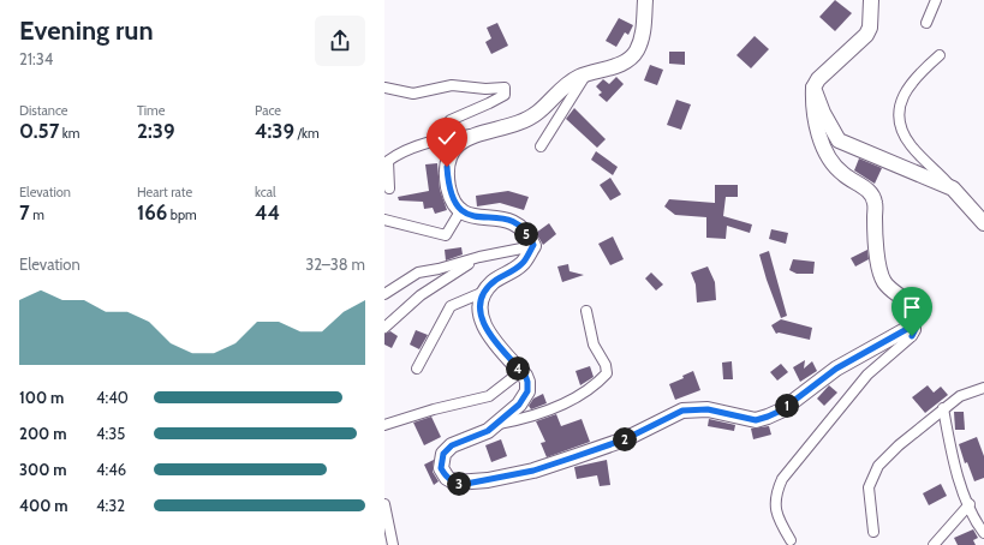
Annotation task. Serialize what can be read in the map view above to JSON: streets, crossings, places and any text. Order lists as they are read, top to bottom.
{
  "page": {
    "heading": ["Evening run", "21:34"],
    "stats": [
      ["Distance", "0.57 km"],
      ["Time", "2:39"],
      ["Pace", "4:39 /km"],
      ["Elevation", "7 m"],
      ["Heart rate", "166 bpm"],
      ["kcal", "44"]
    ],
    "pins": [
      "5",
      "4",
      "1",
      "2",
      "3"
    ],
    "chart": ["Elevation", "32–38 m"],
    "list": [
      {
        "name": "100 m",
        "note": "4:40"
      },
      {
        "name": "200 m",
        "note": "4:35"
      },
      {
        "name": "300 m",
        "note": "4:46"
      },
      {
        "name": "400 m",
        "note": "4:32"
      }
    ]
  }
}
